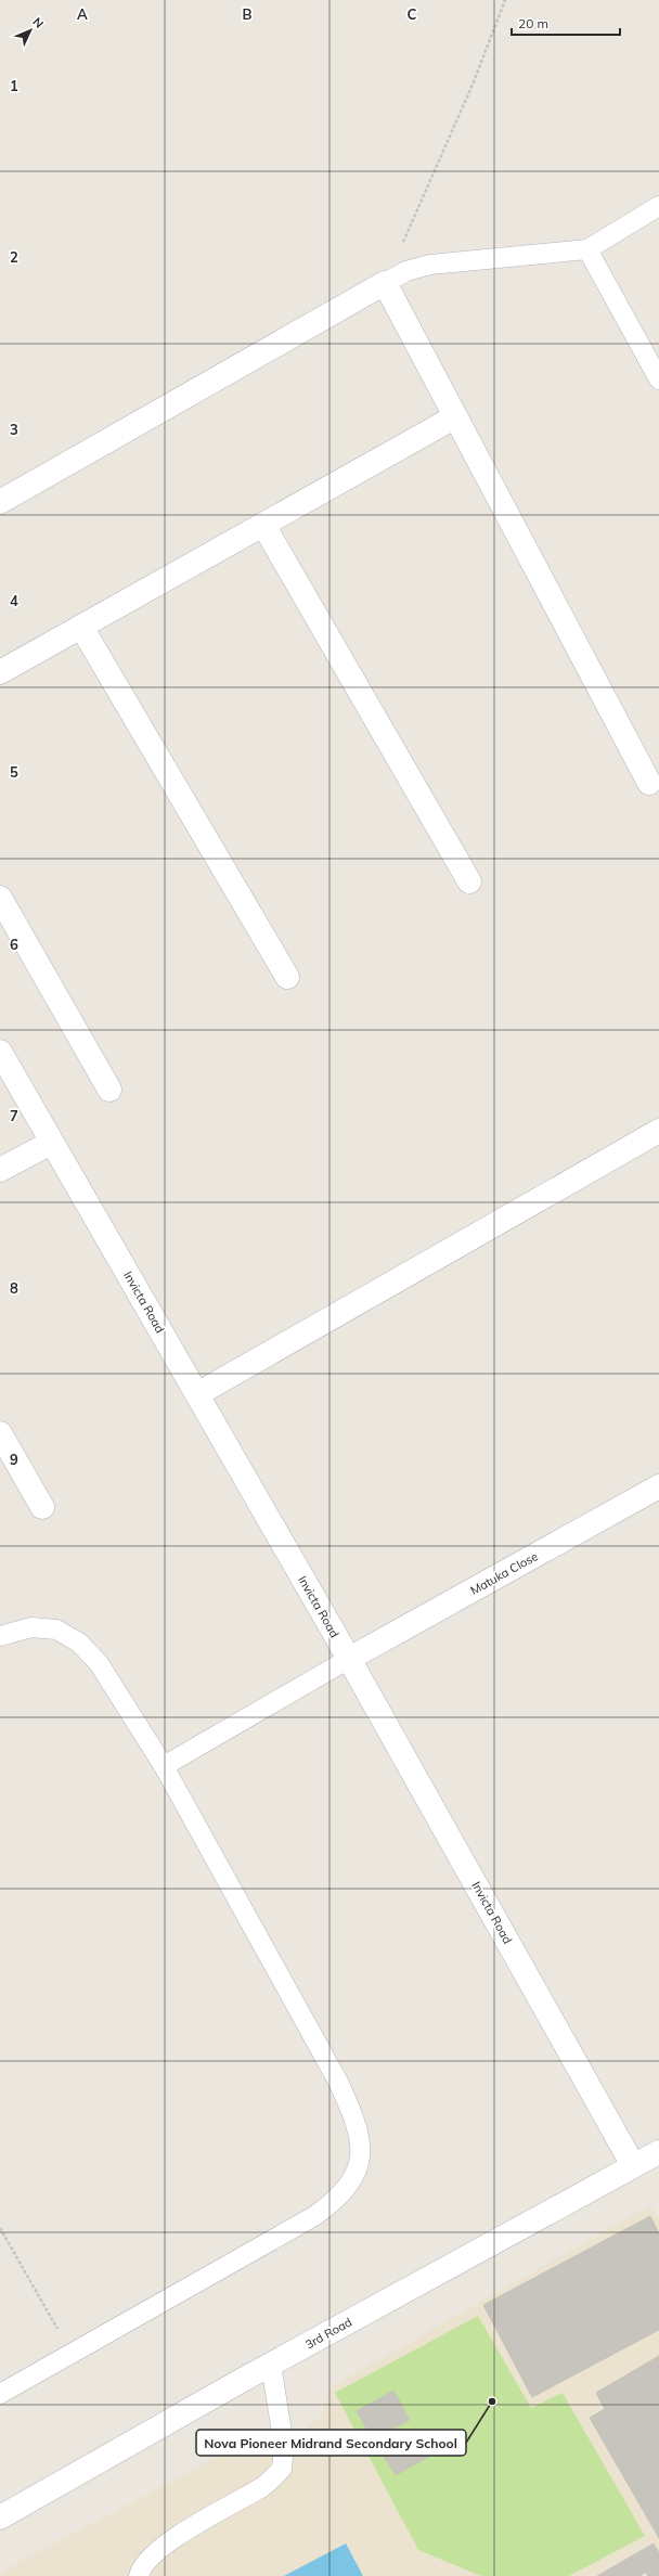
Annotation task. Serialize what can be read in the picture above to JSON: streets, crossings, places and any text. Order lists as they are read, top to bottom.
{
  "streets": {
    "street": ["Invicta Road", "Matuka Close", "3rd Road"]
  },
  "crossings": [
    ["Invicta Road", "Matuka Close"],
    ["Invicta Road", "3rd Road"]
  ],
  "places": ["Nova Pioneer Midrand Secondary School"],
  "scale_bar": "20 m",
  "north": "top right",
  "grid": {
    "columns": ["A", "B", "C"],
    "rows": [
      "1",
      "2",
      "3",
      "4",
      "5",
      "6",
      "7",
      "8",
      "9"
    ]
  }
}
